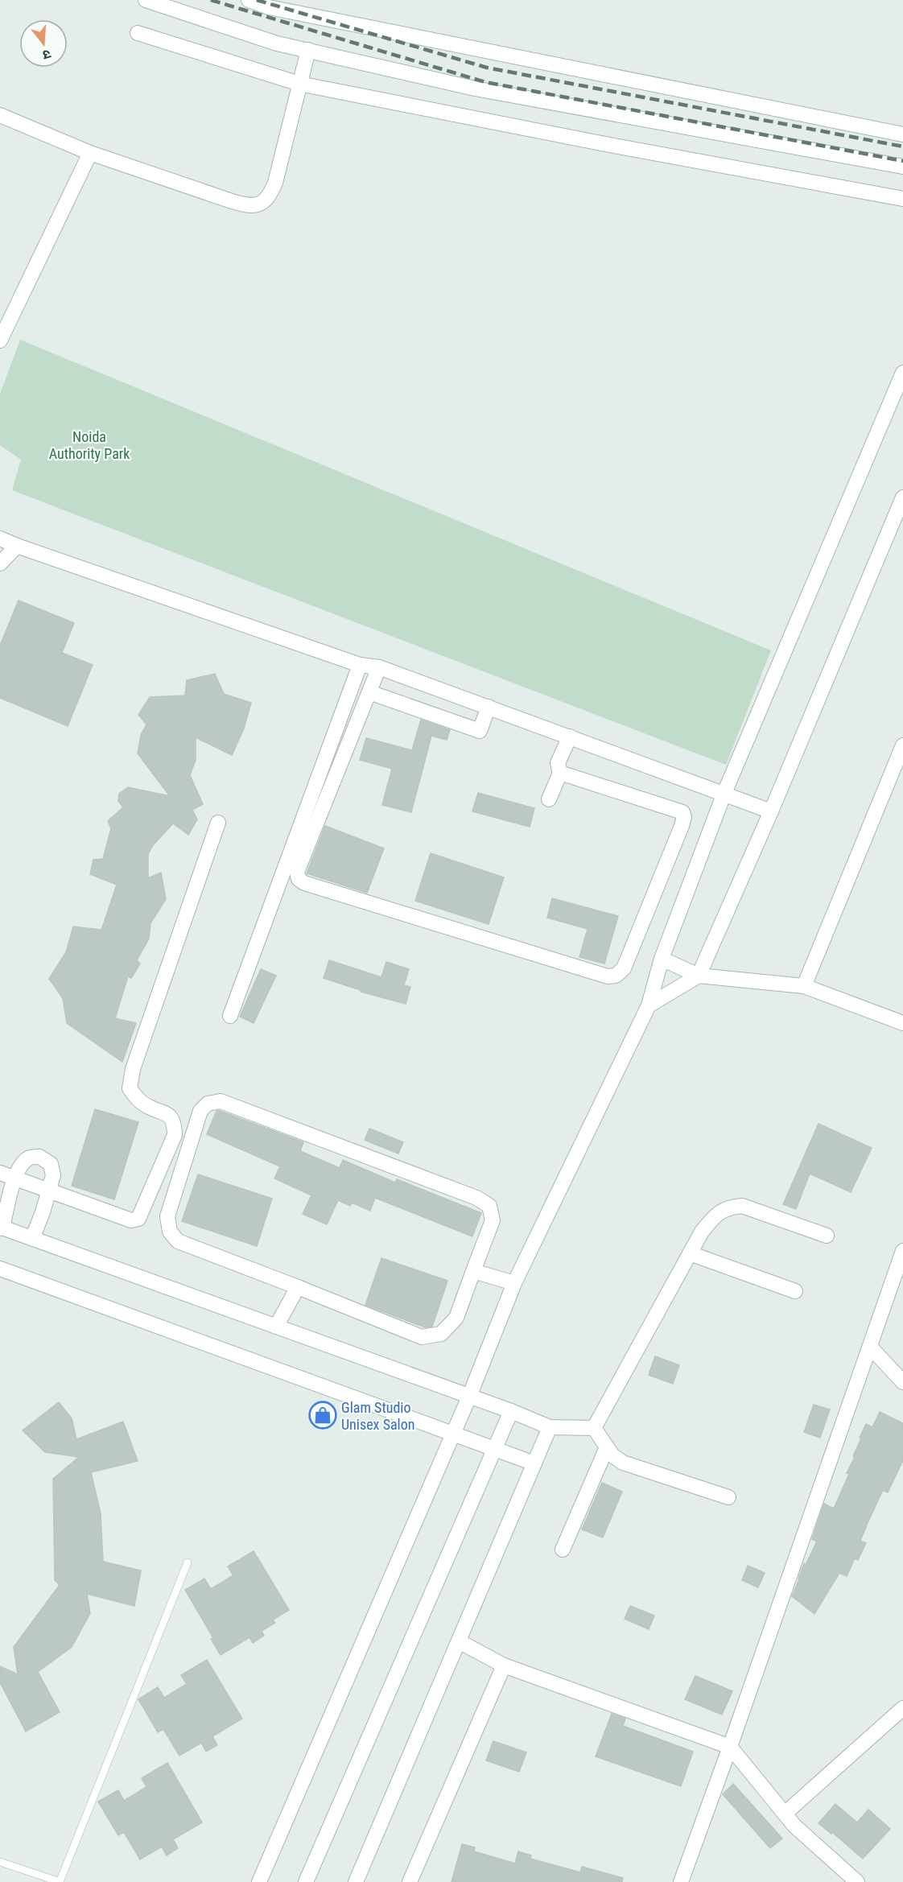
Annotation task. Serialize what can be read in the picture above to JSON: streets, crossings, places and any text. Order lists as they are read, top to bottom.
{
  "parks": ["Noida Authority Park"],
  "places": {
    "shop": ["Glam Studio Unisex Salon"]
  },
  "north": "bottom"
}
